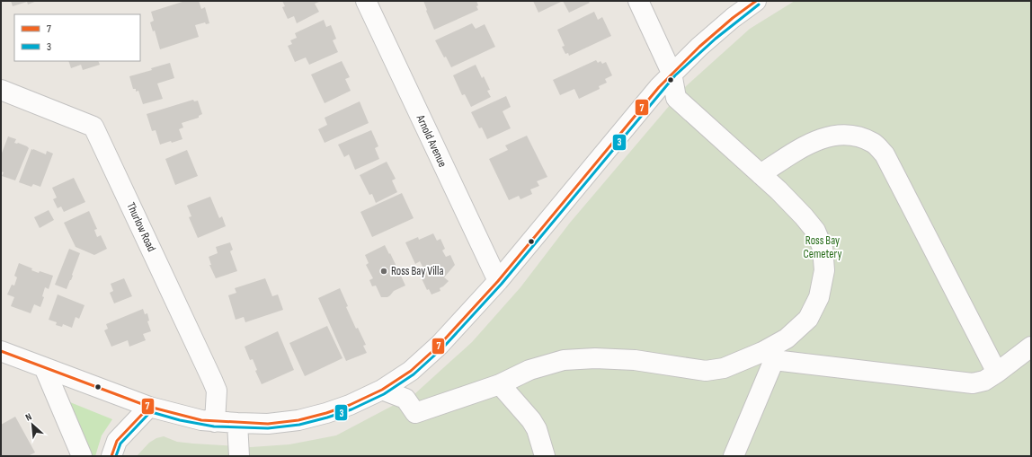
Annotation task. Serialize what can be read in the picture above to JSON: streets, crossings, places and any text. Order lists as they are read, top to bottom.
{
  "streets": {
    "street": ["Arnold Avenue", "Thurlow Road"]
  },
  "parks": ["Ross Bay Cemetery"],
  "places": ["Ross Bay Villa"],
  "lines": ["transit line 7", "transit line 3"],
  "legend": ["7", "3"],
  "north": "top left"
}
